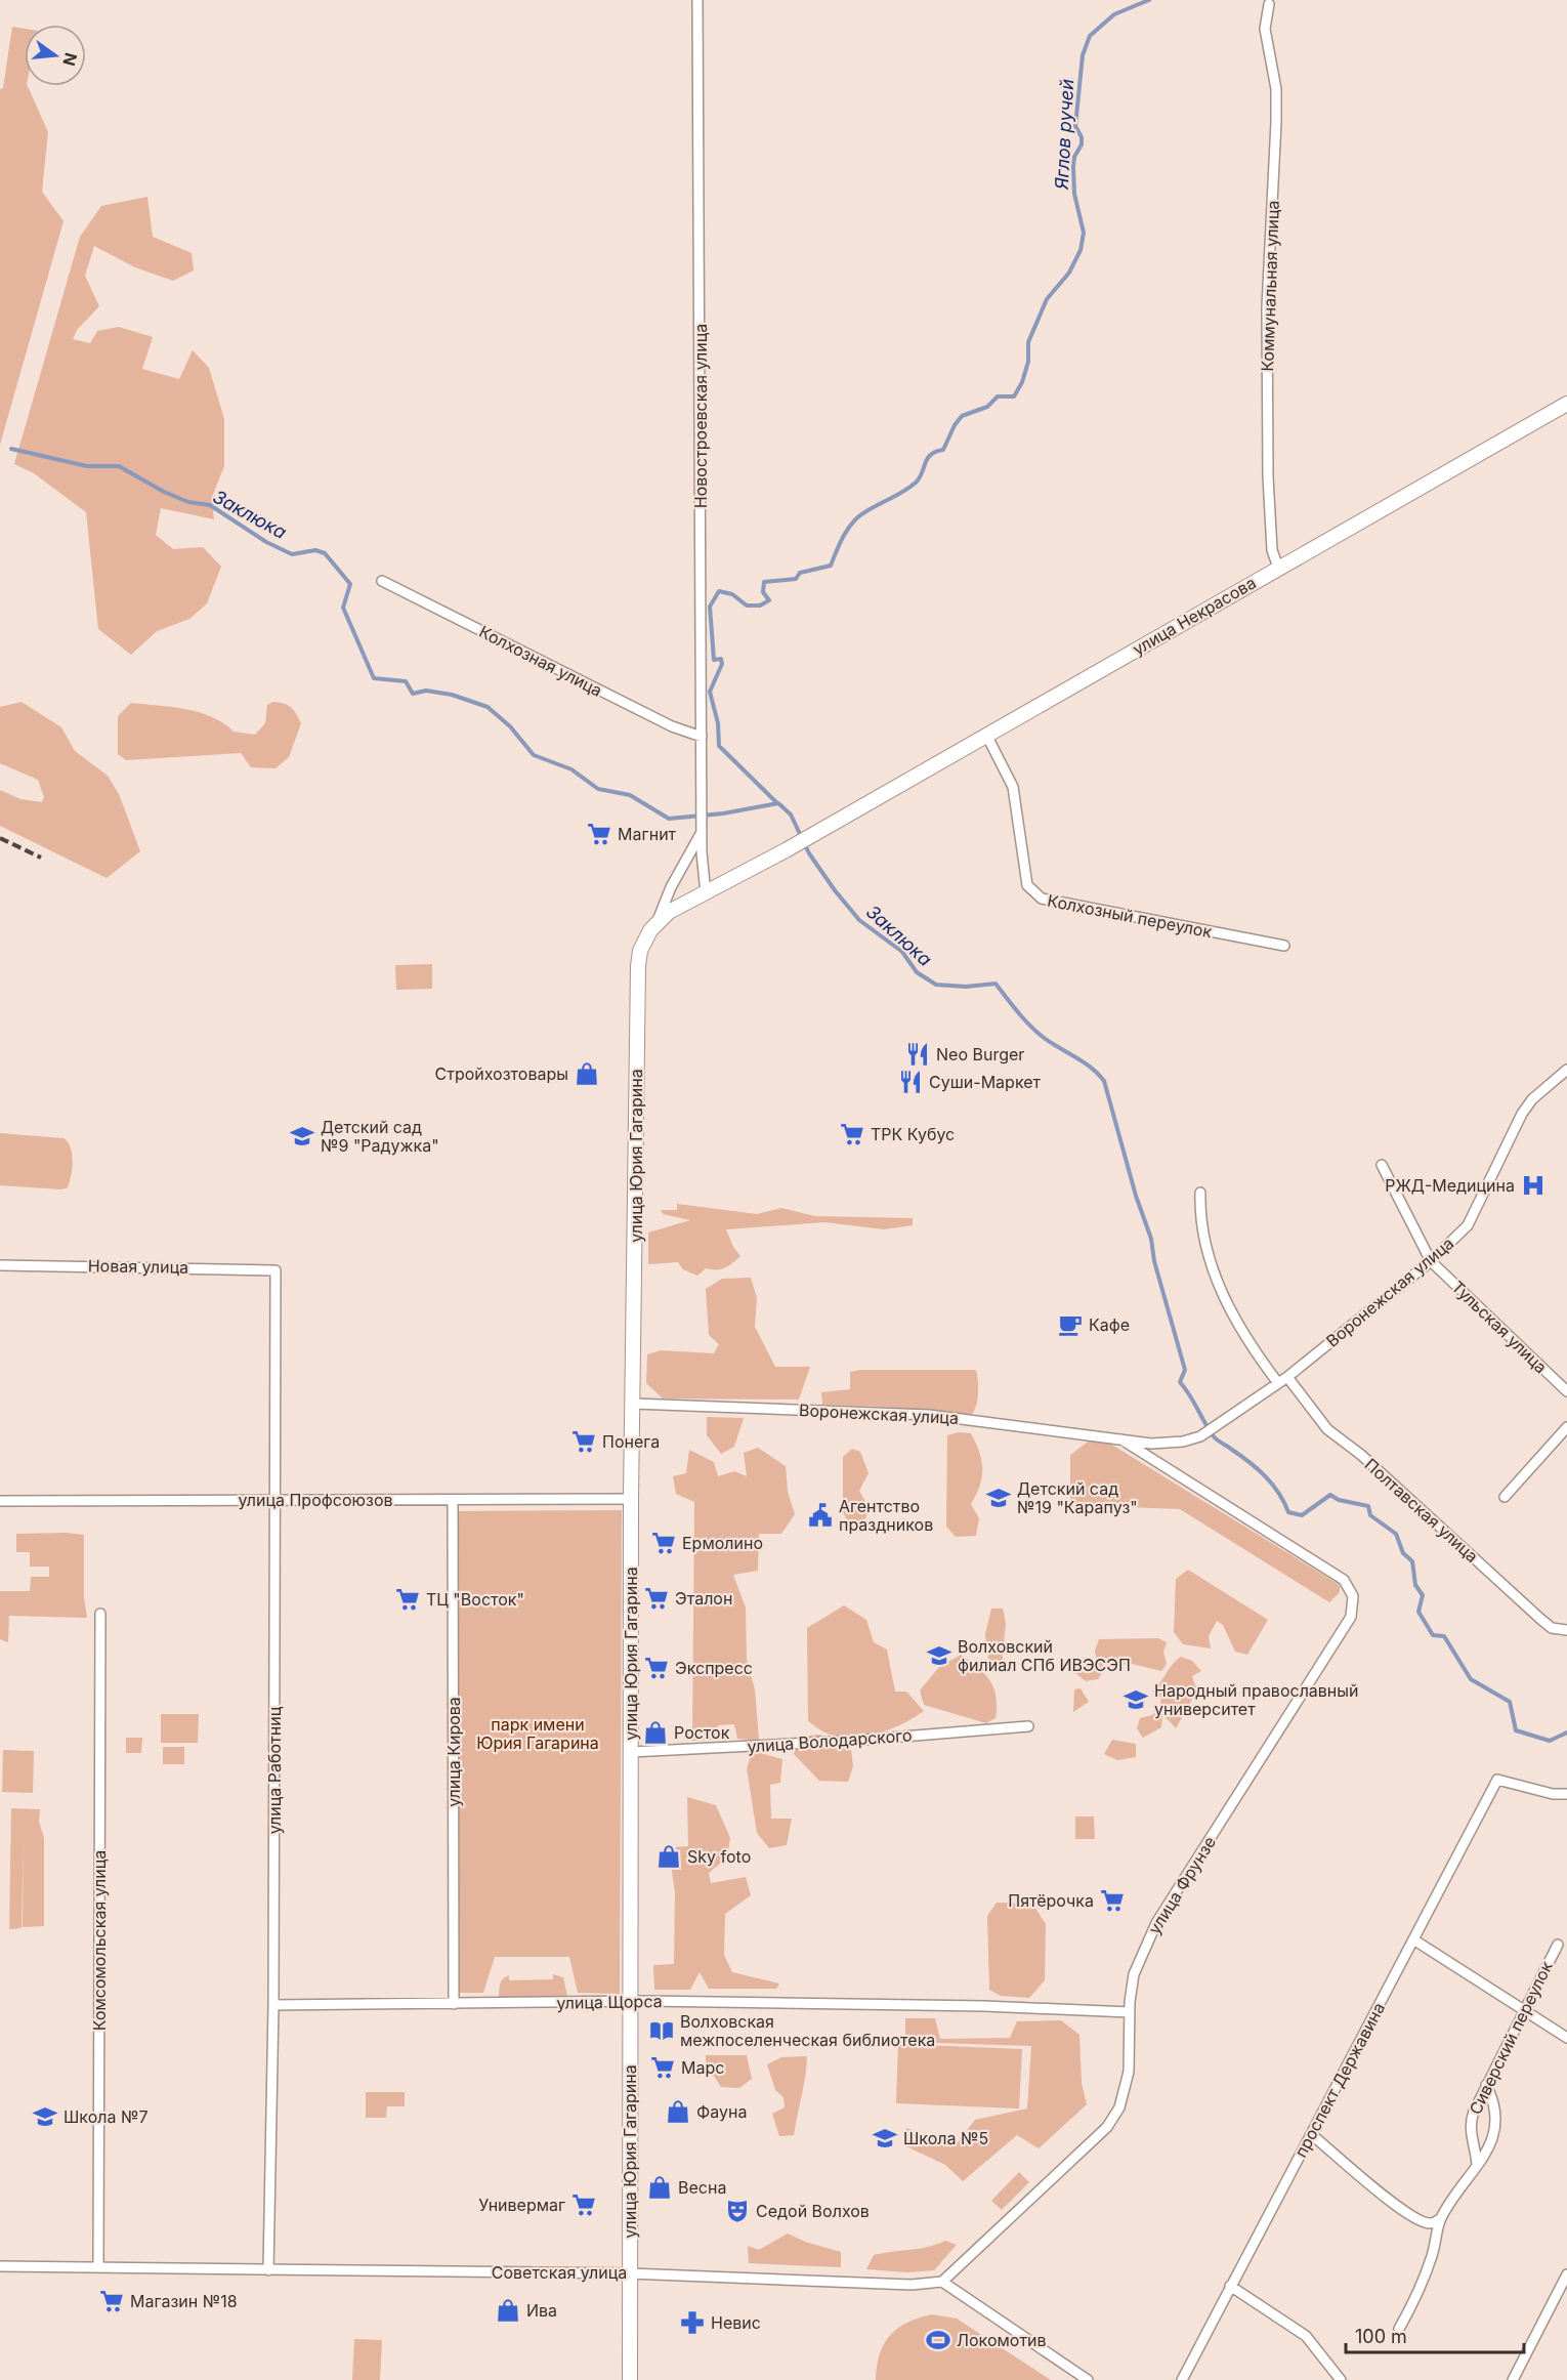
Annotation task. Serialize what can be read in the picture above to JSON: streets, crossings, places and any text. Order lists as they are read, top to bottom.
{
  "streets": {
    "main road": ["улица Некрасова", "улица Юрия Гагарина"],
    "street": [
      "Коммунальная улица",
      "Новостроевская улица",
      "Колхозная улица",
      "Колхозный переулок",
      "Новая улица",
      "Воронежская улица",
      "Тульская улица",
      "улица Профсоюзов",
      "Полтавская улица",
      "улица Володарского",
      "улица Кирова",
      "улица Работниц",
      "улица Фрунзе",
      "Комсомольская улица",
      "улица Щорса",
      "Сиверский переулок",
      "проспект Державина",
      "Советская улица"
    ]
  },
  "crossings": [
    ["Коммунальная улица", "улица Некрасова"],
    ["Новостроевская улица", "улица Некрасова"],
    ["Новостроевская улица", "Колхозная улица"],
    ["Новостроевская улица", "улица Юрия Гагарина"],
    ["улица Некрасова", "Колхозный переулок"],
    ["улица Юрия Гагарина", "Воронежская улица"],
    ["улица Юрия Гагарина", "улица Профсоюзов"],
    ["улица Юрия Гагарина", "улица Володарского"],
    ["улица Юрия Гагарина", "улица Щорса"],
    ["улица Юрия Гагарина", "Советская улица"],
    ["Новая улица", "улица Работниц"],
    ["Воронежская улица", "Тульская улица"],
    ["Воронежская улица", "Полтавская улица"],
    ["Воронежская улица", "улица Фрунзе"],
    ["улица Профсоюзов", "улица Кирова"],
    ["улица Профсоюзов", "улица Работниц"],
    ["улица Кирова", "улица Щорса"],
    ["улица Работниц", "улица Щорса"],
    ["улица Работниц", "Советская улица"],
    ["улица Фрунзе", "улица Щорса"],
    ["улица Фрунзе", "Советская улица"],
    ["Комсомольская улица", "Советская улица"]
  ],
  "water": ["Яглов ручей", "Заклюка"],
  "parks": ["парк имени Юрия Гагарина"],
  "places": {
    "supermarket": [
      "Магнит",
      "ТРК Кубус",
      "Понега",
      "Ермолино",
      "Эталон",
      "ТЦ \"Восток\"",
      "Экспресс",
      "Пятёрочка",
      "Марс",
      "Универмаг",
      "Магазин №18"
    ],
    "restaurant": ["Neo Burger", "Суши-Маркет"],
    "shop": [
      "Стройхозтовары",
      "Росток",
      "Sky foto",
      "Фауна",
      "Весна",
      "Ива"
    ],
    "school or university": [
      "Детский cад №9 \"Радужка\"",
      "Детский сад №19 \"Карапуз\"",
      "Волховский филиал СПб ИВЭСЭП",
      "Народный православный университет",
      "Школа №7",
      "Школа №5"
    ],
    "hospital": ["РЖД-Медицина"],
    "cafe": ["Кафе"],
    "public building": ["Агентство праздников"],
    "library": ["Волховская межпоселенческая библиотека"],
    "theatre": ["Седой Волхов"],
    "pharmacy": ["Невис"],
    "sports": ["Локомотив"]
  },
  "scale_bar": "100 m",
  "north": "right"
}
